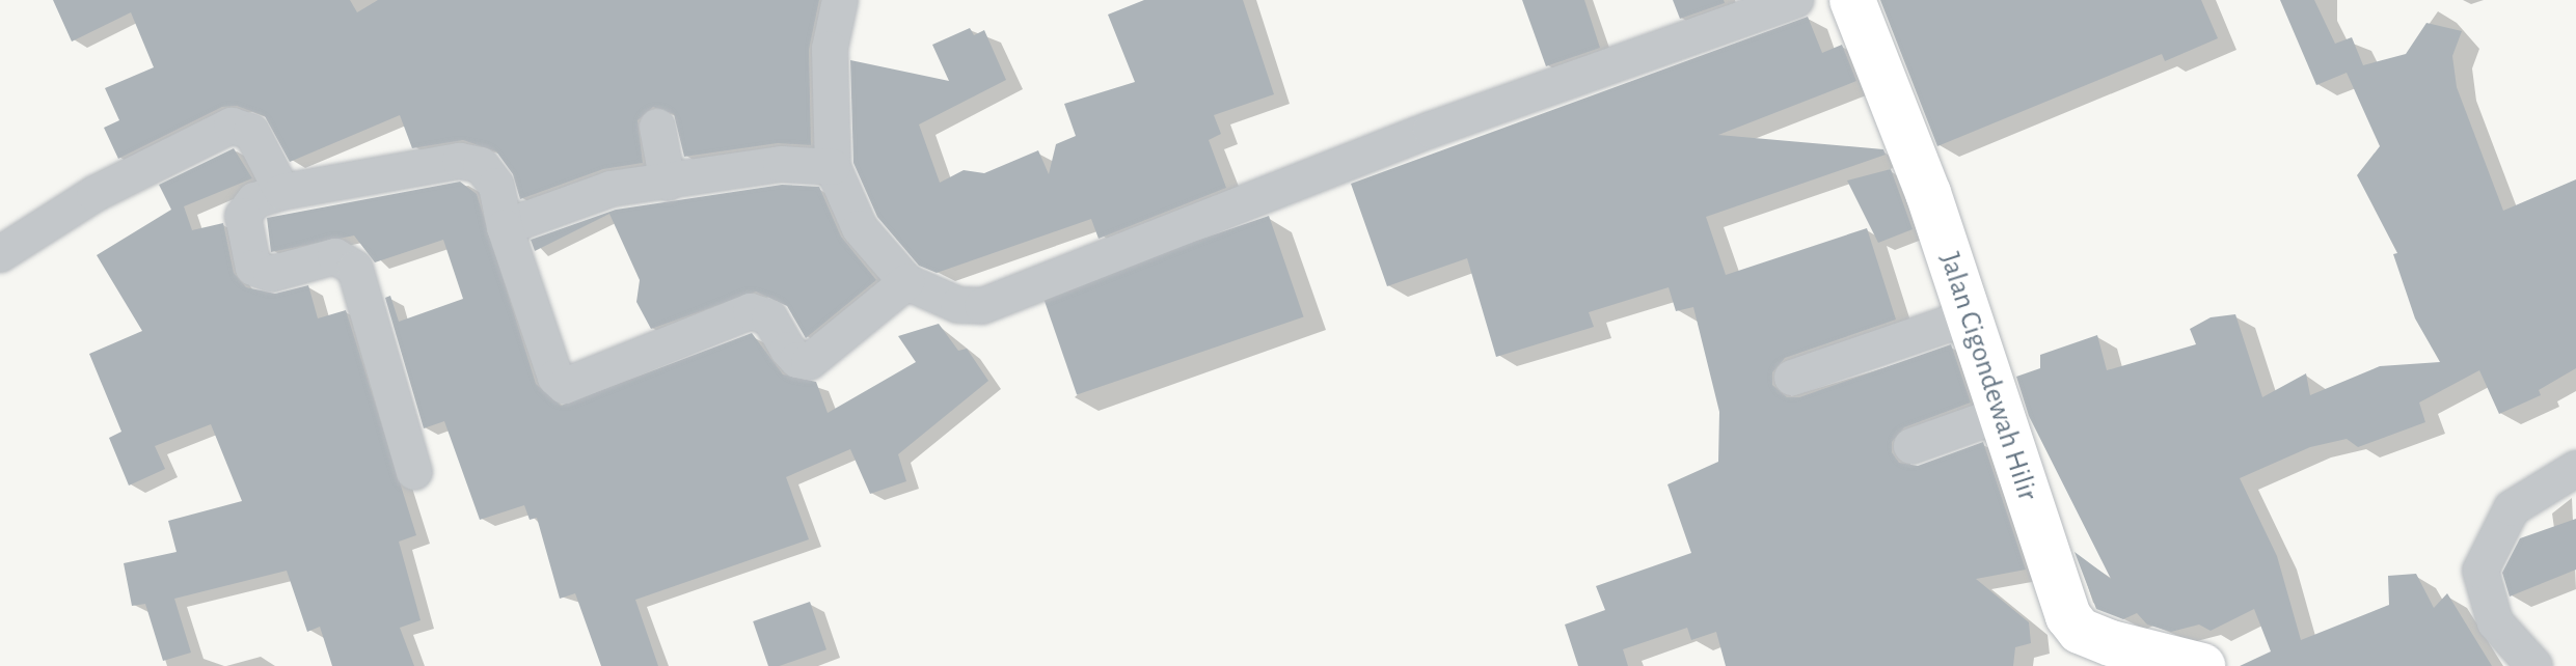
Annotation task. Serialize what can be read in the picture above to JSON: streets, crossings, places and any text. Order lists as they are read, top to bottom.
{
  "streets": {
    "street": ["Jalan Cigondewah Hilir"]
  }
}
